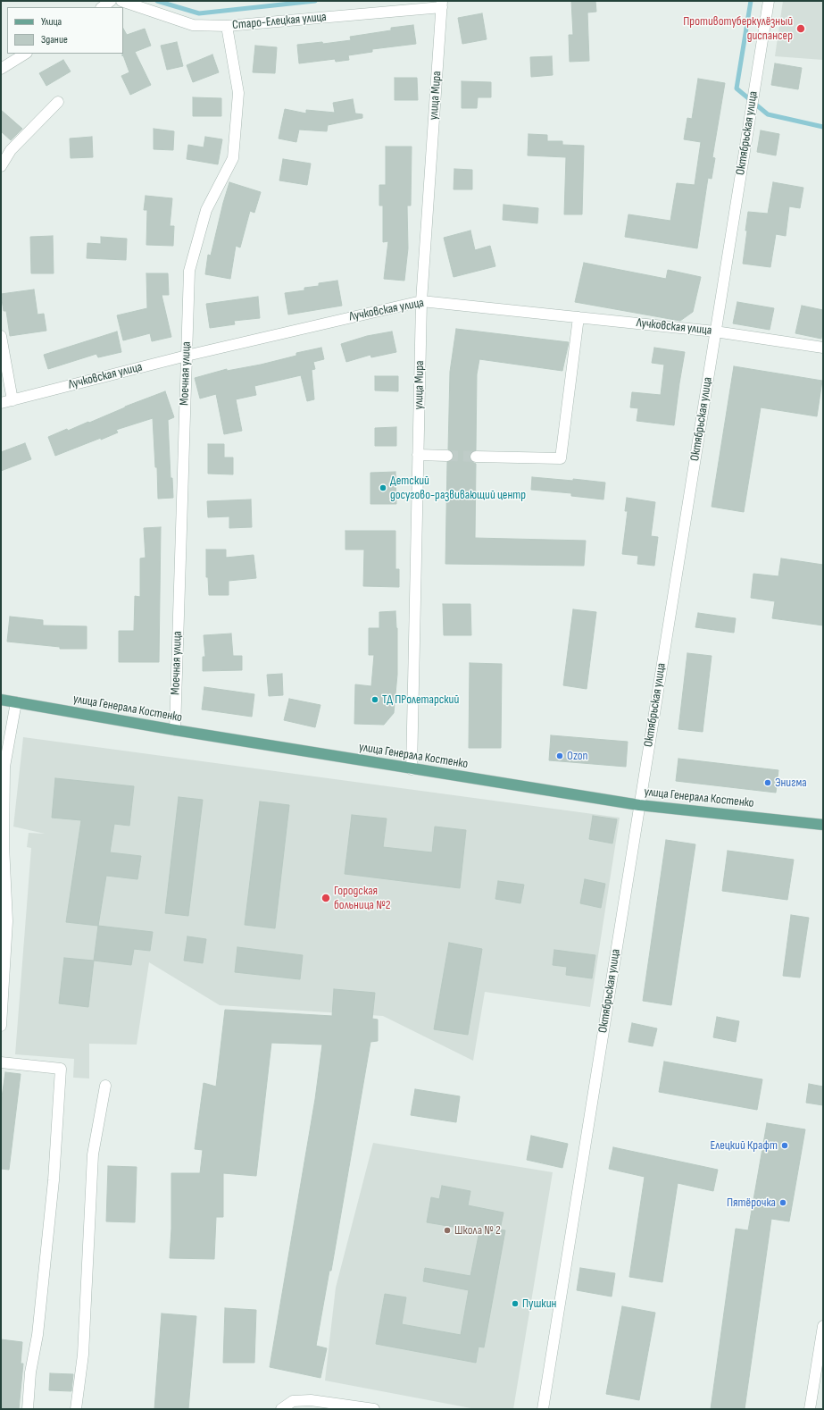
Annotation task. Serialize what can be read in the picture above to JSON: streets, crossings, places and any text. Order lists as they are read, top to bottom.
{
  "streets": {
    "main road": ["улица Генерала Костенко"],
    "street": [
      "Старо-Елецкая улица",
      "улица Мира",
      "Октябрьская улица",
      "Лучковская улица",
      "Моечная улица"
    ]
  },
  "crossings": [
    ["Старо-Елецкая улица", "улица Мира"],
    ["Старо-Елецкая улица", "Моечная улица"],
    ["улица Мира", "Лучковская улица"],
    ["улица Мира", "улица Генерала Костенко"],
    ["Октябрьская улица", "Лучковская улица"],
    ["Октябрьская улица", "улица Генерала Костенко"],
    ["Лучковская улица", "Моечная улица"],
    ["Моечная улица", "улица Генерала Костенко"]
  ],
  "places": [
    "Противотуберкулёзный диспансер",
    "Детский досугово-развивающий центр",
    "ТД ПРолетарский",
    "Ozon",
    "Энигма",
    "Городская больница №2",
    "Елецкий Крафт",
    "Пятёрочка",
    "Школа № 2",
    "Пушкин"
  ],
  "legend": ["Улица", "Здание"]
}
